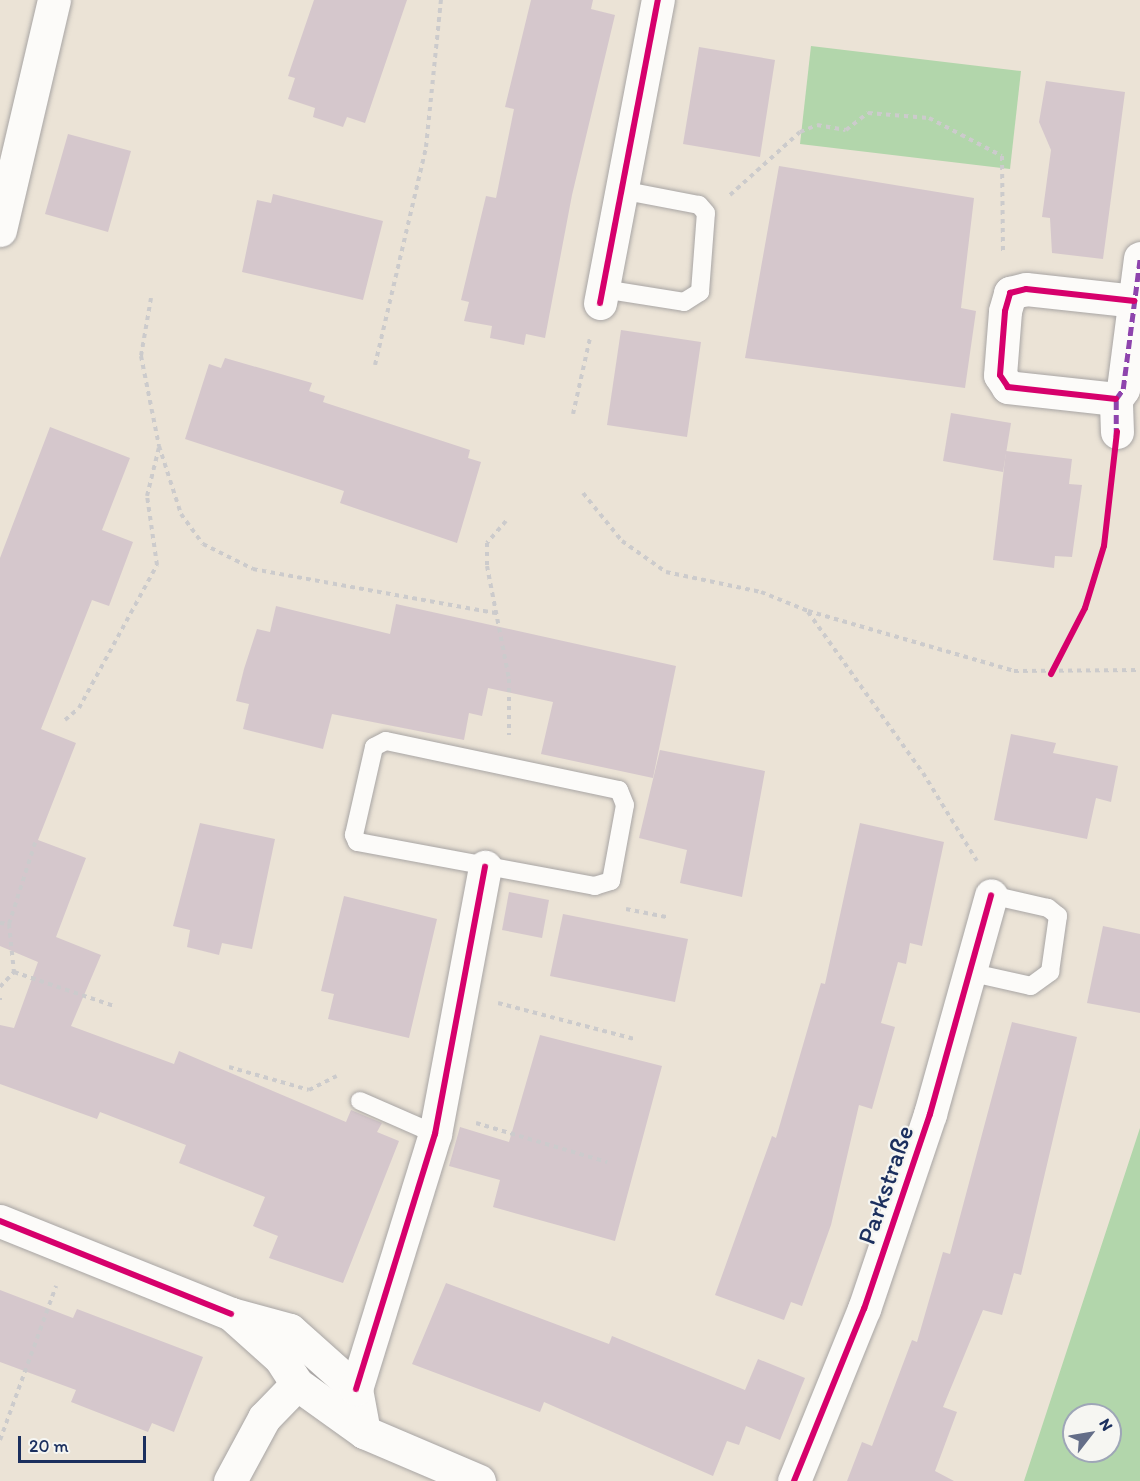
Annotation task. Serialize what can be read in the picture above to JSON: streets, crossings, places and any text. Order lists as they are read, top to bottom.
{
  "streets": {
    "street": ["Parkstraße"]
  },
  "scale_bar": "20 m",
  "north": "top right"
}
